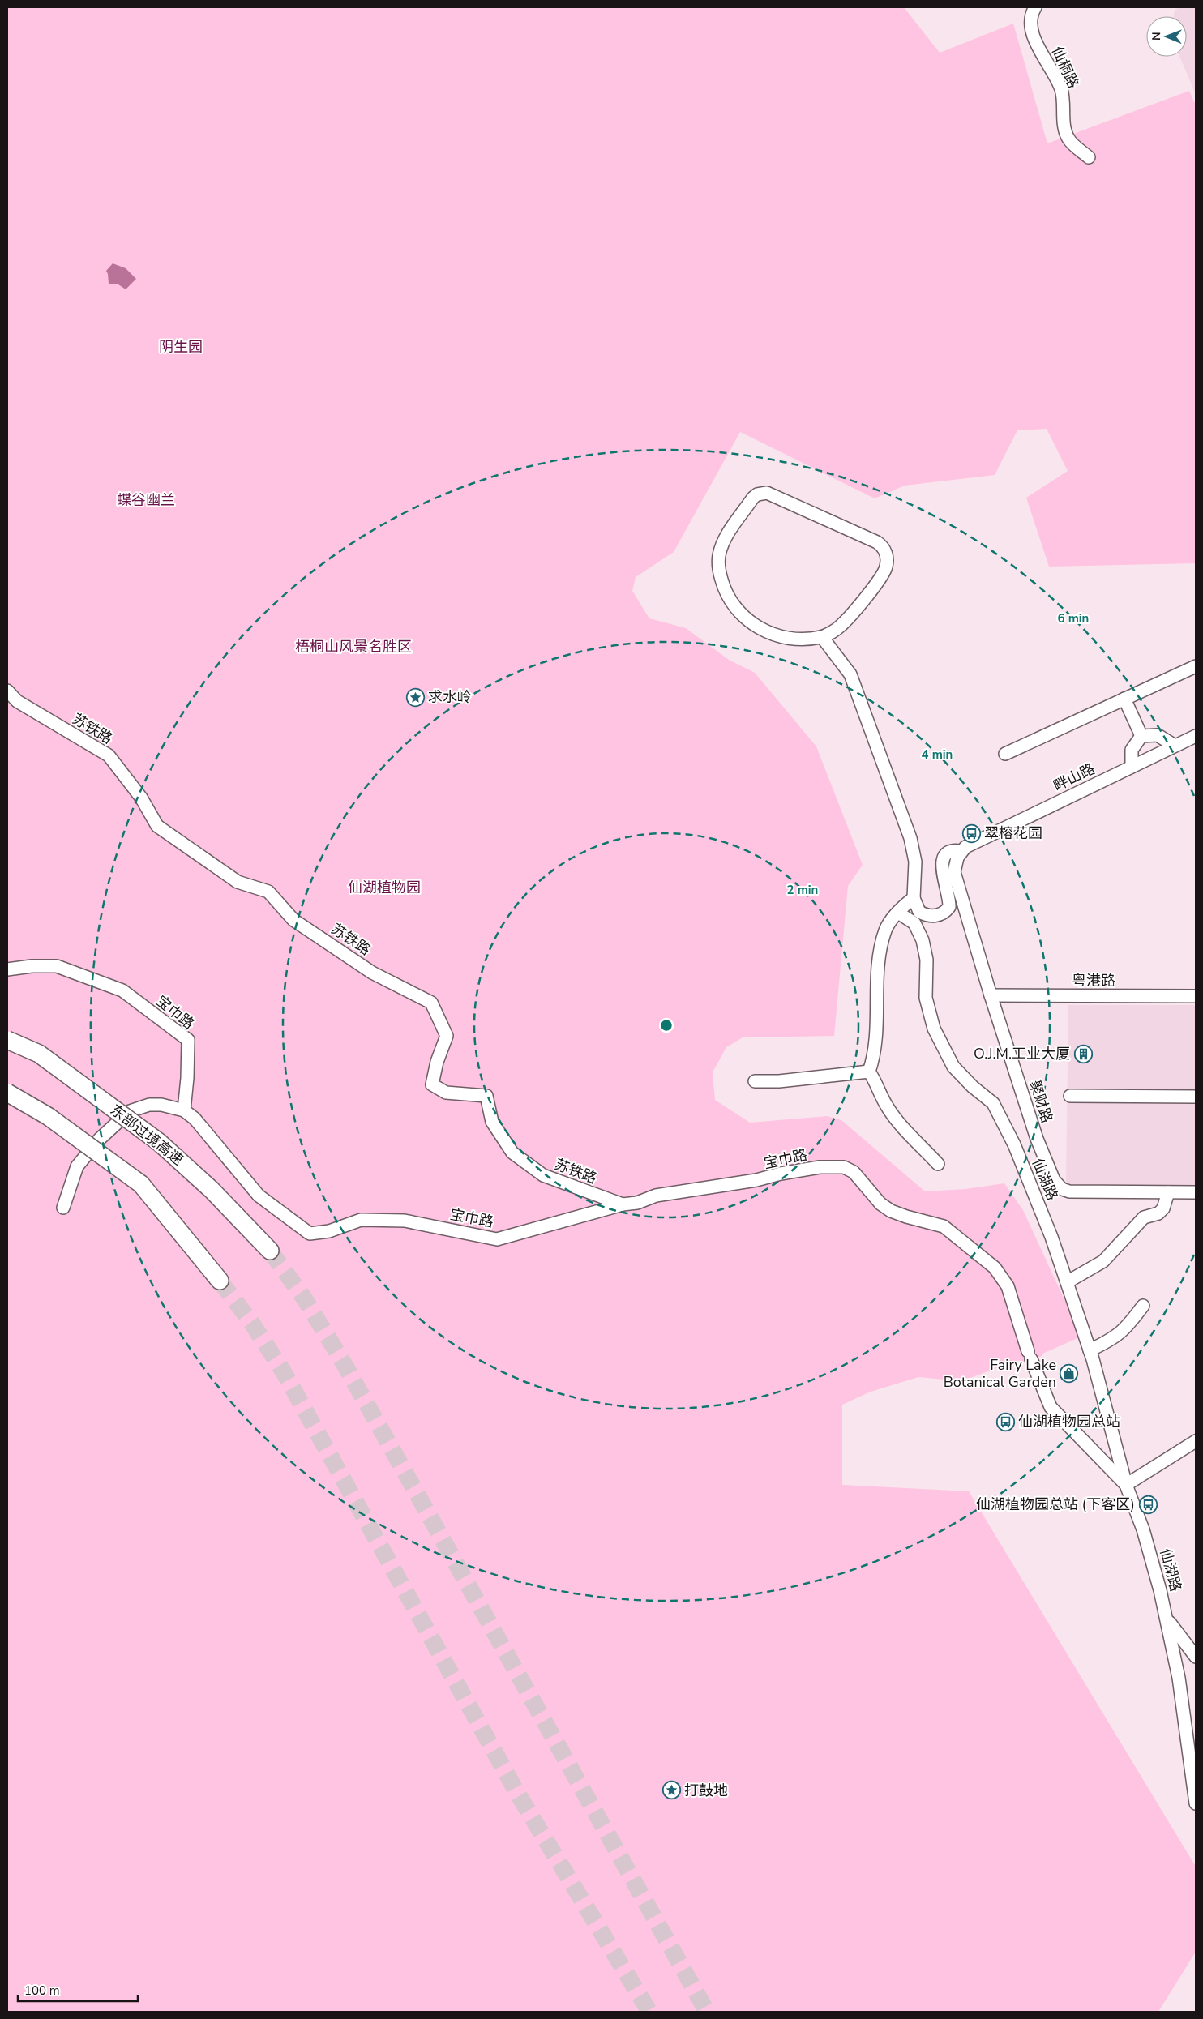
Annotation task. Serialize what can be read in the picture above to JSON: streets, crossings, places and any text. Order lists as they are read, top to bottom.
{
  "streets": {
    "highway": ["东部过境高速"],
    "street": [
      "仙桐路",
      "苏铁路",
      "畔山路",
      "粤港路",
      "宝巾路",
      "聚财路",
      "仙湖路"
    ]
  },
  "crossings": [
    ["苏铁路", "宝巾路"],
    ["畔山路", "聚财路"],
    ["粤港路", "聚财路"],
    ["宝巾路", "仙湖路"]
  ],
  "parks": [
    "阴生园",
    "蝶谷幽兰",
    "梧桐山风景名胜区",
    "仙湖植物园"
  ],
  "places": {
    "place": ["求水岭", "打鼓地"],
    "bus stop": ["翠榕花园", "仙湖植物园总站", "仙湖植物园总站 (下客区)"],
    "building": ["O.J.M.工业大厦"],
    "shop": ["Fairy Lake Botanical Garden"]
  },
  "scale_bar": "100 m",
  "north": "left",
  "rings": ["6 min", "4 min", "2 min"]
}
